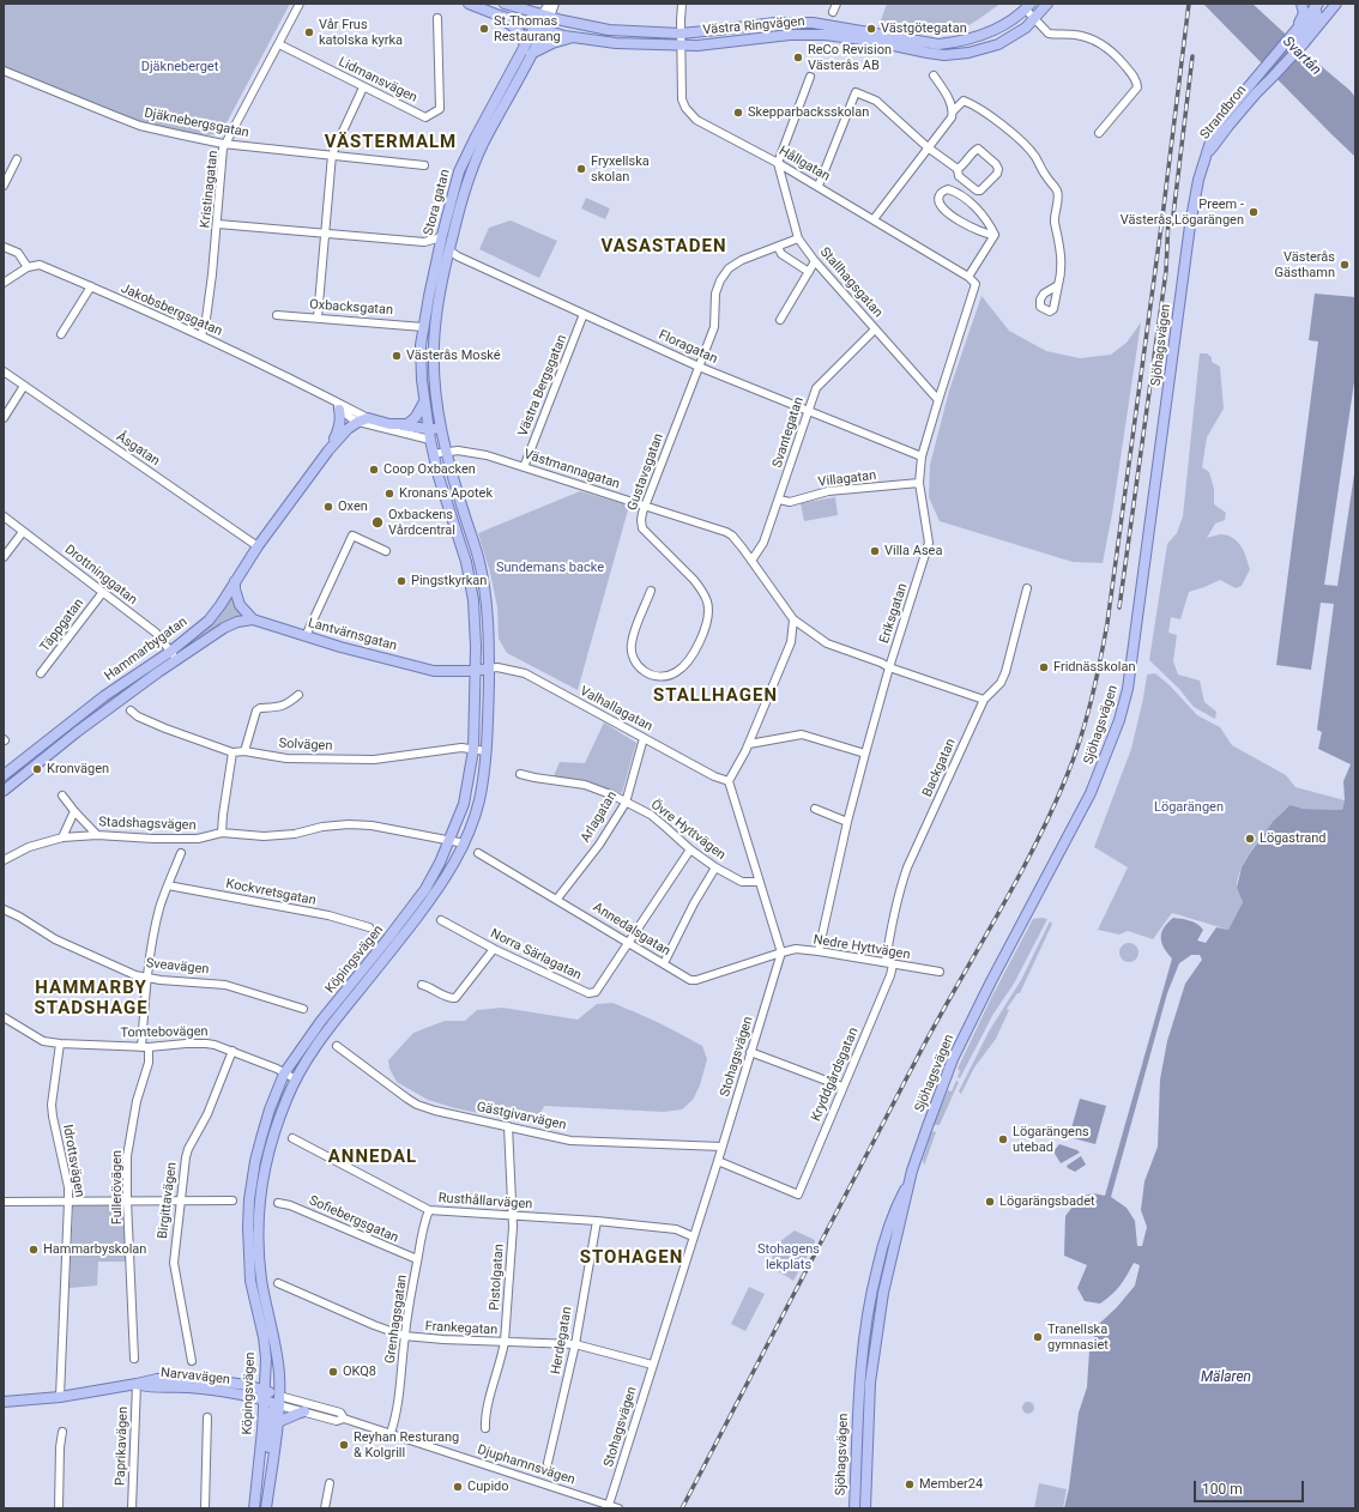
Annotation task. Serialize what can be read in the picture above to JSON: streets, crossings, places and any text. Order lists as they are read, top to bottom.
{
  "streets": {
    "main road": [
      "Västra Ringvägen",
      "Strandbron",
      "Stora gatan",
      "Sjöhagsvägen",
      "Lantvärnsgatan",
      "Hammarbygatan",
      "Köpingsvägen",
      "Narvavägen"
    ],
    "street": [
      "Lidmansvägen",
      "Djäknebergsgatan",
      "Hållgatan",
      "Kristinagatan",
      "Stallhagsgatan",
      "Oxbacksgatan",
      "Jakobsbergsgatan",
      "Floragatan",
      "Västra Bergsgatan",
      "Svantegatan",
      "Åsgatan",
      "Västmannagatan",
      "Gustavsgatan",
      "Villagatan",
      "Drottninggatan",
      "Eriksgatan",
      "Täppgatan",
      "Valhallagatan",
      "Solvägen",
      "Backgatan",
      "Arlagatan",
      "Stadshagsvägen",
      "Övre Hyttvägen",
      "Kockvretsgatan",
      "Annedalsgatan",
      "Nedre Hyttvägen",
      "Norra Särlagatan",
      "Sveavägen",
      "Tomtebovägen",
      "Stohagsvägen",
      "Kryddgårdsgatan",
      "Gästgivarvägen",
      "Idrottsvägen",
      "Fullerövägen",
      "Birgittavägen",
      "Rusthållarvägen",
      "Sofiebergsgatan",
      "Pistolgatan",
      "Grenhagsgatan",
      "Frankegatan",
      "Herdegatan",
      "Paprikavägen",
      "Djuphamnsvägen"
    ]
  },
  "crossings": [
    ["Västra Ringvägen", "Hållgatan"],
    ["Västra Ringvägen", "Stora gatan"],
    ["Lidmansvägen", "Kristinagatan"],
    ["Strandbron", "Sjöhagsvägen"],
    ["Djäknebergsgatan", "Kristinagatan"],
    ["Hållgatan", "Stallhagsgatan"],
    ["Hållgatan", "Eriksgatan"],
    ["Kristinagatan", "Jakobsbergsgatan"],
    ["Stora gatan", "Oxbacksgatan"],
    ["Stora gatan", "Floragatan"],
    ["Stora gatan", "Köpingsvägen"],
    ["Stallhagsgatan", "Svantegatan"],
    ["Stallhagsgatan", "Gustavsgatan"],
    ["Stallhagsgatan", "Eriksgatan"],
    ["Jakobsbergsgatan", "Hammarbygatan"],
    ["Jakobsbergsgatan", "Köpingsvägen"],
    ["Floragatan", "Västra Bergsgatan"],
    ["Floragatan", "Svantegatan"],
    ["Floragatan", "Gustavsgatan"],
    ["Floragatan", "Eriksgatan"],
    ["Västra Bergsgatan", "Västmannagatan"],
    ["Svantegatan", "Västmannagatan"],
    ["Svantegatan", "Villagatan"],
    ["Åsgatan", "Hammarbygatan"],
    ["Västmannagatan", "Gustavsgatan"],
    ["Västmannagatan", "Eriksgatan"],
    ["Västmannagatan", "Backgatan"],
    ["Västmannagatan", "Köpingsvägen"],
    ["Villagatan", "Eriksgatan"],
    ["Drottninggatan", "Täppgatan"],
    ["Drottninggatan", "Hammarbygatan"],
    ["Eriksgatan", "Nedre Hyttvägen"],
    ["Lantvärnsgatan", "Hammarbygatan"],
    ["Lantvärnsgatan", "Valhallagatan"],
    ["Lantvärnsgatan", "Köpingsvägen"],
    ["Valhallagatan", "Arlagatan"],
    ["Valhallagatan", "Köpingsvägen"],
    ["Solvägen", "Köpingsvägen"],
    ["Backgatan", "Nedre Hyttvägen"],
    ["Backgatan", "Kryddgårdsgatan"],
    ["Arlagatan", "Övre Hyttvägen"],
    ["Arlagatan", "Annedalsgatan"],
    ["Stadshagsvägen", "Köpingsvägen"],
    ["Övre Hyttvägen", "Norra Särlagatan"],
    ["Kockvretsgatan", "Fullerövägen"],
    ["Annedalsgatan", "Nedre Hyttvägen"],
    ["Annedalsgatan", "Norra Särlagatan"],
    ["Annedalsgatan", "Stohagsvägen"],
    ["Nedre Hyttvägen", "Stohagsvägen"],
    ["Nedre Hyttvägen", "Kryddgårdsgatan"],
    ["Köpingsvägen", "Tomtebovägen"],
    ["Köpingsvägen", "Narvavägen"],
    ["Köpingsvägen", "Djuphamnsvägen"],
    ["Sveavägen", "Fullerövägen"],
    ["Tomtebovägen", "Idrottsvägen"],
    ["Tomtebovägen", "Fullerövägen"],
    ["Tomtebovägen", "Birgittavägen"],
    ["Stohagsvägen", "Kryddgårdsgatan"],
    ["Stohagsvägen", "Gästgivarvägen"],
    ["Stohagsvägen", "Rusthållarvägen"],
    ["Stohagsvägen", "Frankegatan"],
    ["Stohagsvägen", "Djuphamnsvägen"],
    ["Gästgivarvägen", "Pistolgatan"],
    ["Idrottsvägen", "Narvavägen"],
    ["Rusthållarvägen", "Pistolgatan"],
    ["Rusthållarvägen", "Grenhagsgatan"],
    ["Rusthållarvägen", "Herdegatan"],
    ["Sofiebergsgatan", "Grenhagsgatan"],
    ["Pistolgatan", "Frankegatan"],
    ["Grenhagsgatan", "Frankegatan"],
    ["Grenhagsgatan", "Djuphamnsvägen"],
    ["Frankegatan", "Herdegatan"],
    ["Narvavägen", "Paprikavägen"],
    ["Narvavägen", "Djuphamnsvägen"]
  ],
  "districts": [
    "VÄSTERMALM",
    "VASASTADEN",
    "STALLHAGEN",
    "HAMMARBY STADSHAGE",
    "ANNEDAL",
    "STOHAGEN"
  ],
  "water": ["Svartån", "Mälaren"],
  "parks": [
    "Djäkneberget",
    "Sundemans backe",
    "Lögarängen",
    "Stohagens lekplats"
  ],
  "places": [
    "St.Thomas Restaurang",
    "Västgötegatan",
    "Vår Frus katolska kyrka",
    "ReCo Revision Västerås AB",
    "Skepparbacksskolan",
    "Fryxellska skolan",
    "Preem - Västerås,Lögarängen",
    "Västerås Gästhamn",
    "Västerås Moské",
    "Coop Oxbacken",
    "Kronans Apotek",
    "Oxen",
    "Oxbackens Vårdcentral",
    "Villa Asea",
    "Pingstkyrkan",
    "Fridnässkolan",
    "Kronvägen",
    "Lögastrand",
    "Lögarängens utebad",
    "Lögarängsbadet",
    "Hammarbyskolan",
    "Tranellska gymnasiet",
    "OKQ8",
    "Reyhan Resturang & Kolgrill",
    "Member24",
    "Cupido"
  ],
  "scale_bar": "100 m"
}
